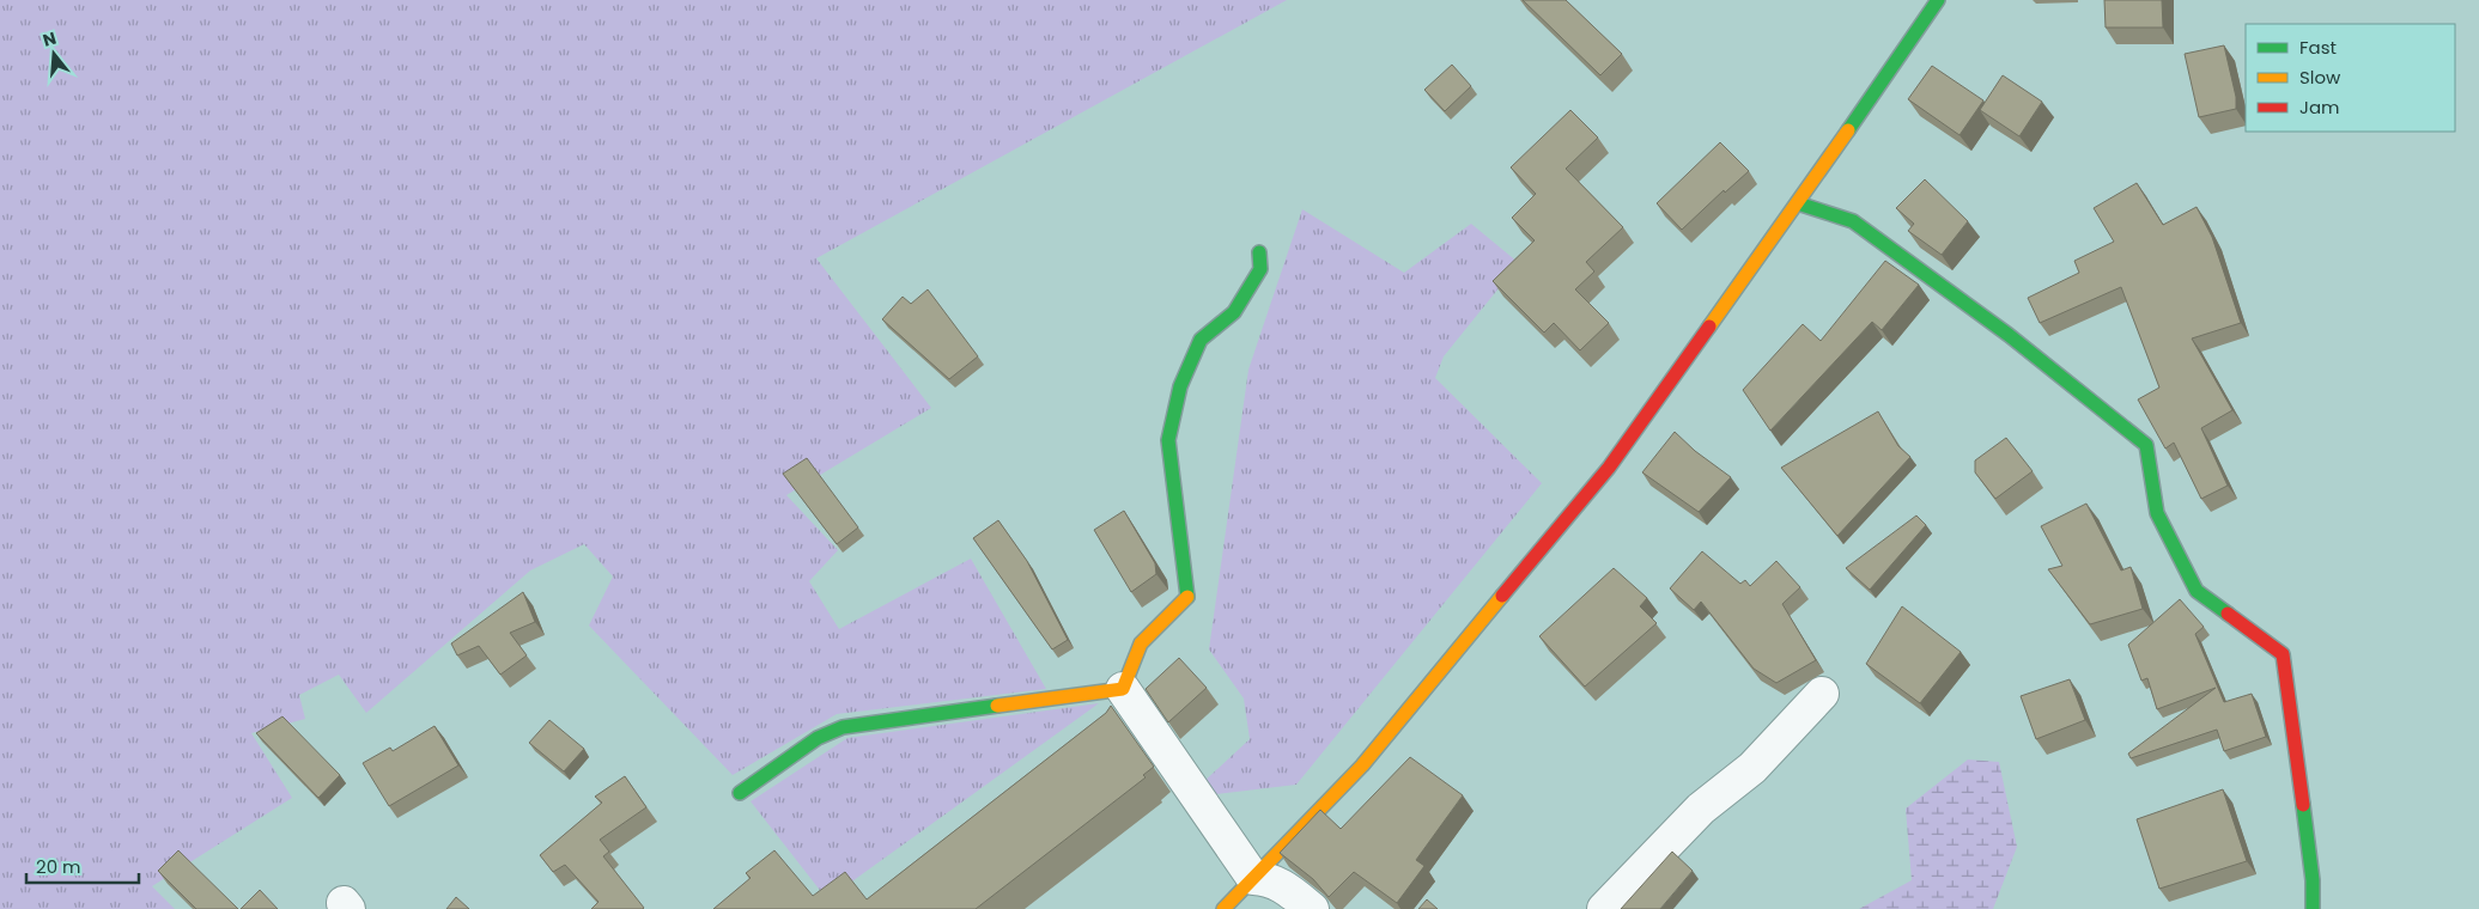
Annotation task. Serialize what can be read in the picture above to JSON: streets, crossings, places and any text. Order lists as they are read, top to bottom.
{
  "legend": ["Fast", "Slow", "Jam"],
  "scale_bar": "20 m",
  "north": "top"
}
